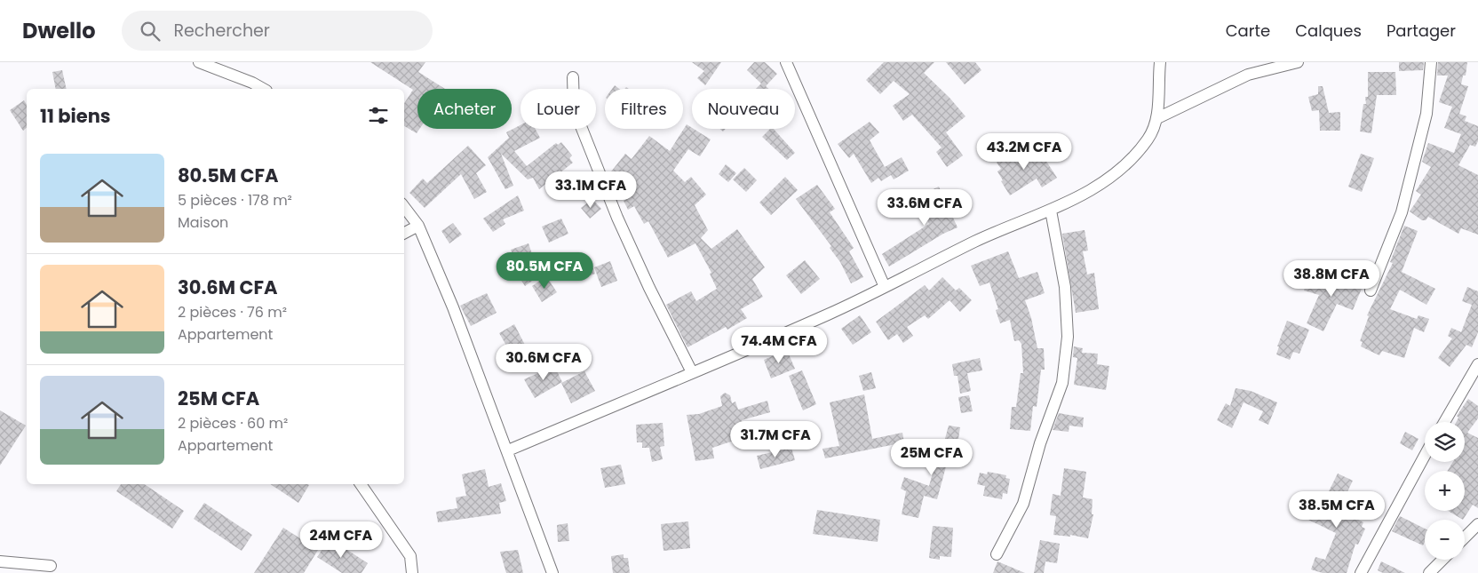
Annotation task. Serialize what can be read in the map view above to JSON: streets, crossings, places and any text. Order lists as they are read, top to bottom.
{
  "page": {
    "header": "Dwello",
    "search": "Rechercher",
    "nav": ["Carte", "Calques", "Partager"],
    "chip": [
      "Acheter",
      "Louer",
      "Filtres",
      "Nouveau"
    ],
    "heading": "11 biens",
    "price": [
      "43.2M CFA",
      "33.1M CFA",
      "33.6M CFA",
      "80.5M CFA",
      "38.8M CFA",
      "74.4M CFA",
      "30.6M CFA",
      "31.7M CFA",
      "25M CFA",
      "38.5M CFA",
      "24M CFA"
    ],
    "list": [
      {
        "name": "80.5M CFA",
        "note": "5 pièces · 178 m² · Maison"
      },
      {
        "name": "30.6M CFA",
        "note": "2 pièces · 76 m² · Appartement"
      },
      {
        "name": "25M CFA",
        "note": "2 pièces · 60 m² · Appartement"
      }
    ],
    "map_buttons": ["+", "−"]
  }
}
